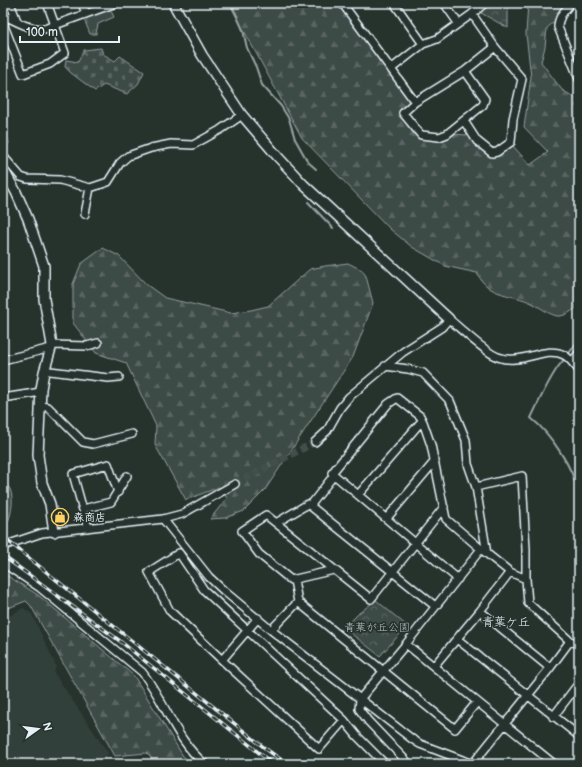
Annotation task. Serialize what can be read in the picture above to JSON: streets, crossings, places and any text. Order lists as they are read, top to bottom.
{
  "districts": ["青葉ケ丘"],
  "parks": ["青葉が丘公園"],
  "places": {
    "shop": ["森商店"]
  },
  "scale_bar": "100 m",
  "north": "right"
}
